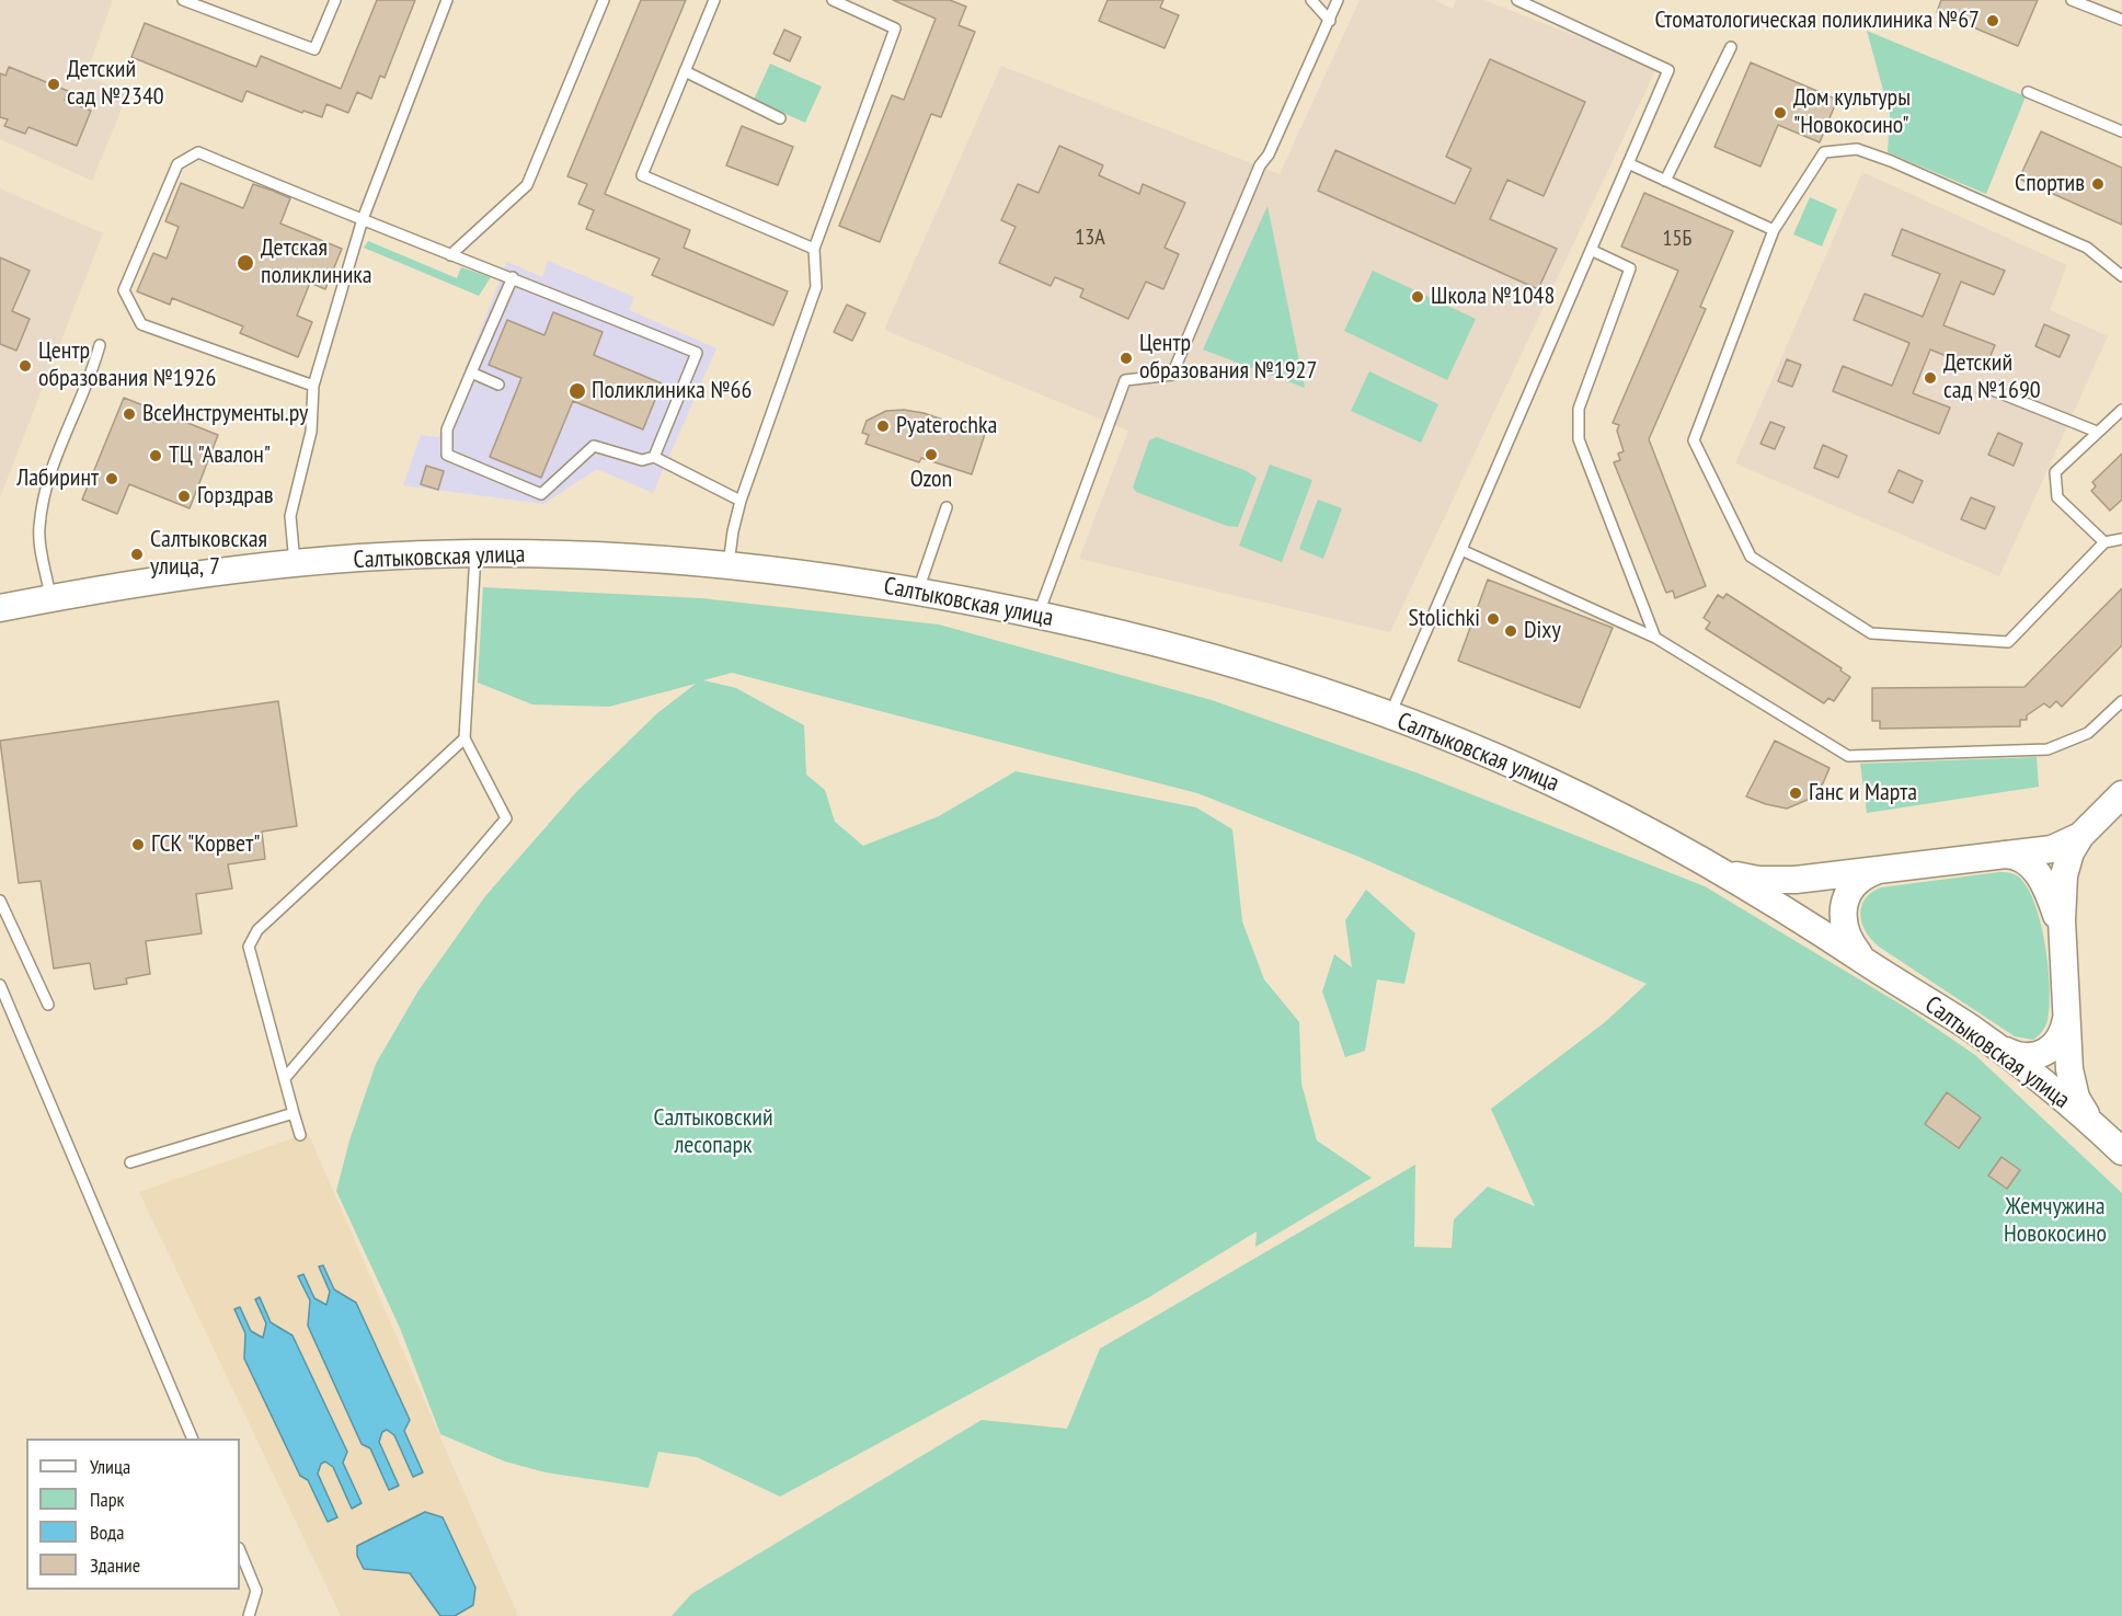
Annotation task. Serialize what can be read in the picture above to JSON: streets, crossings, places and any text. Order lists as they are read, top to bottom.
{
  "streets": {
    "street": ["Салтыковская улица"]
  },
  "parks": ["Салтыковский лесопарк", "Жемчужина Новокосино"],
  "places": [
    "Стоматологическая поликлиника №67",
    "Детский сад №2340",
    "Дом культуры \"Новокосино\"",
    "Спортив",
    "Детская поликлиника",
    "Школа №1048",
    "Центр образования №1927",
    "Центр образования №1926",
    "Детский сад №1690",
    "Поликлиника №66",
    "ВсеИнструменты.ру",
    "Pyaterochka",
    "Ozon",
    "ТЦ \"Авалон\"",
    "Лабиринт",
    "Горздрав",
    "Салтыковская улица, 7",
    "Stolichki",
    "Dixy",
    "Ганс и Марта",
    "ГСК \"Корвет\""
  ],
  "house_numbers": ["13А", "15Б"],
  "legend": [
    "Улица",
    "Парк",
    "Вода",
    "Здание"
  ]
}
